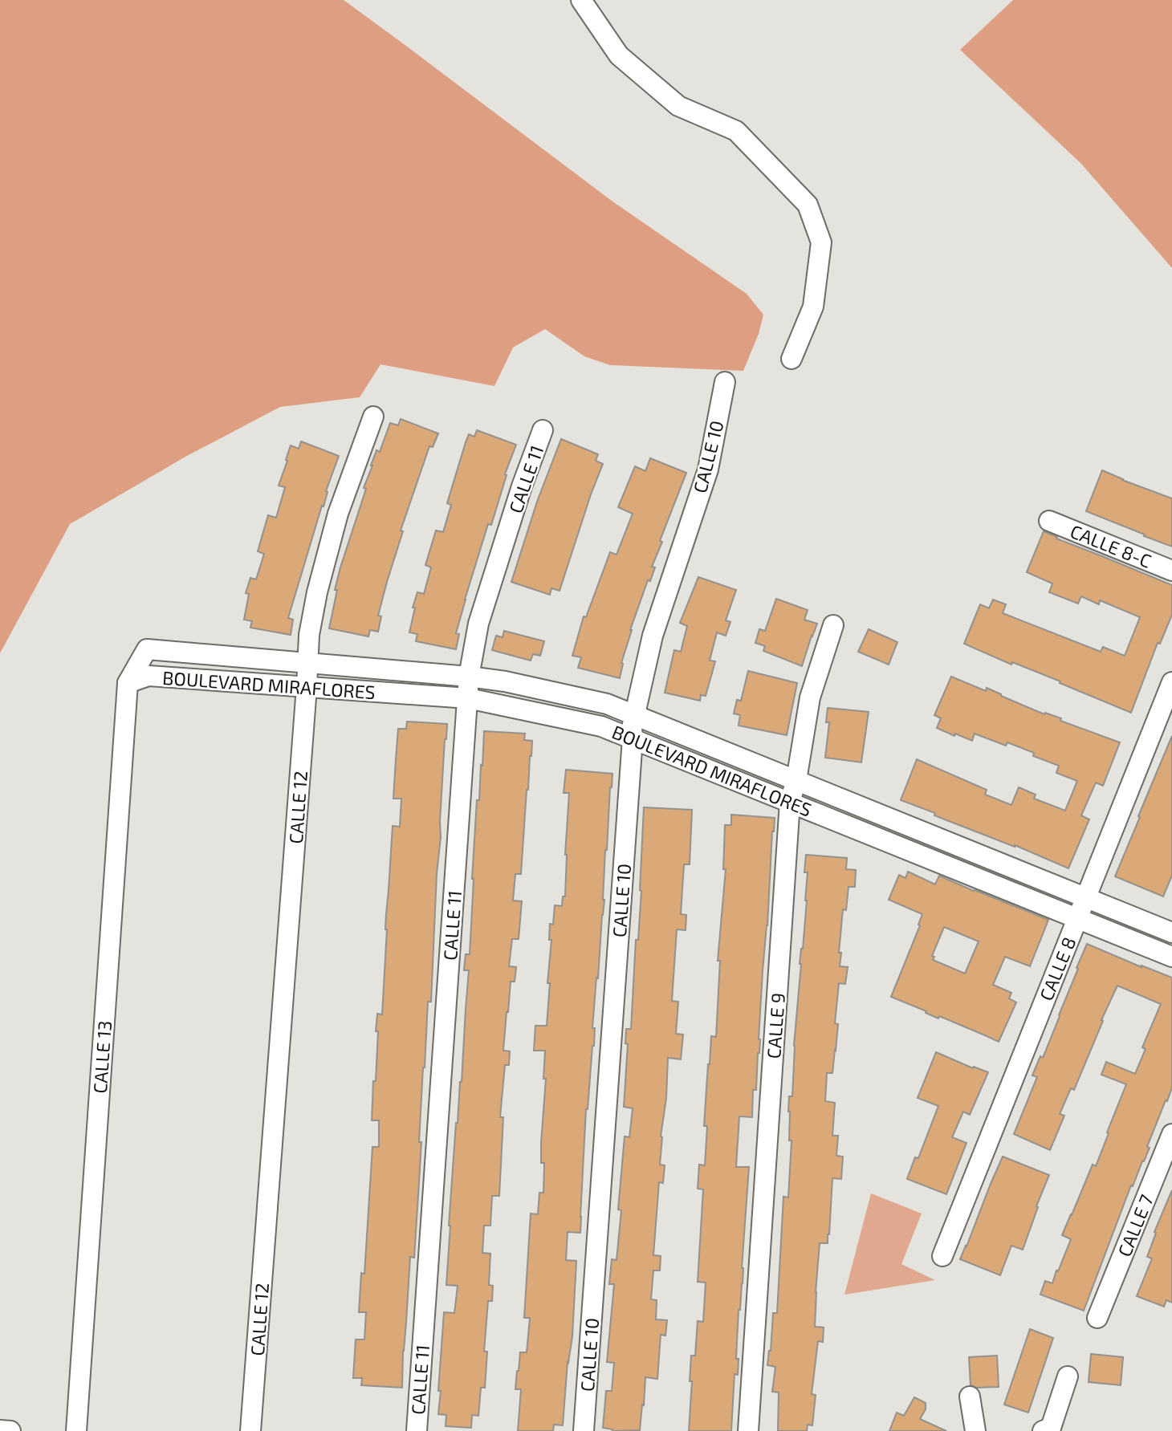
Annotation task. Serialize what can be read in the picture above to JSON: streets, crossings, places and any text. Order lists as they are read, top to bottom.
{
  "streets": {
    "street": [
      "CALLE 10",
      "CALLE 11",
      "CALLE 8-C",
      "BOULEVARD MIRAFLORES",
      "CALLE 12",
      "CALLE 8",
      "CALLE 9",
      "CALLE 13",
      "CALLE 7"
    ]
  },
  "crossings": [
    ["CALLE 10", "BOULEVARD MIRAFLORES"],
    ["CALLE 11", "BOULEVARD MIRAFLORES"],
    ["BOULEVARD MIRAFLORES", "CALLE 12"],
    ["BOULEVARD MIRAFLORES", "CALLE 8"],
    ["BOULEVARD MIRAFLORES", "CALLE 9"],
    ["BOULEVARD MIRAFLORES", "CALLE 13"]
  ]
}
